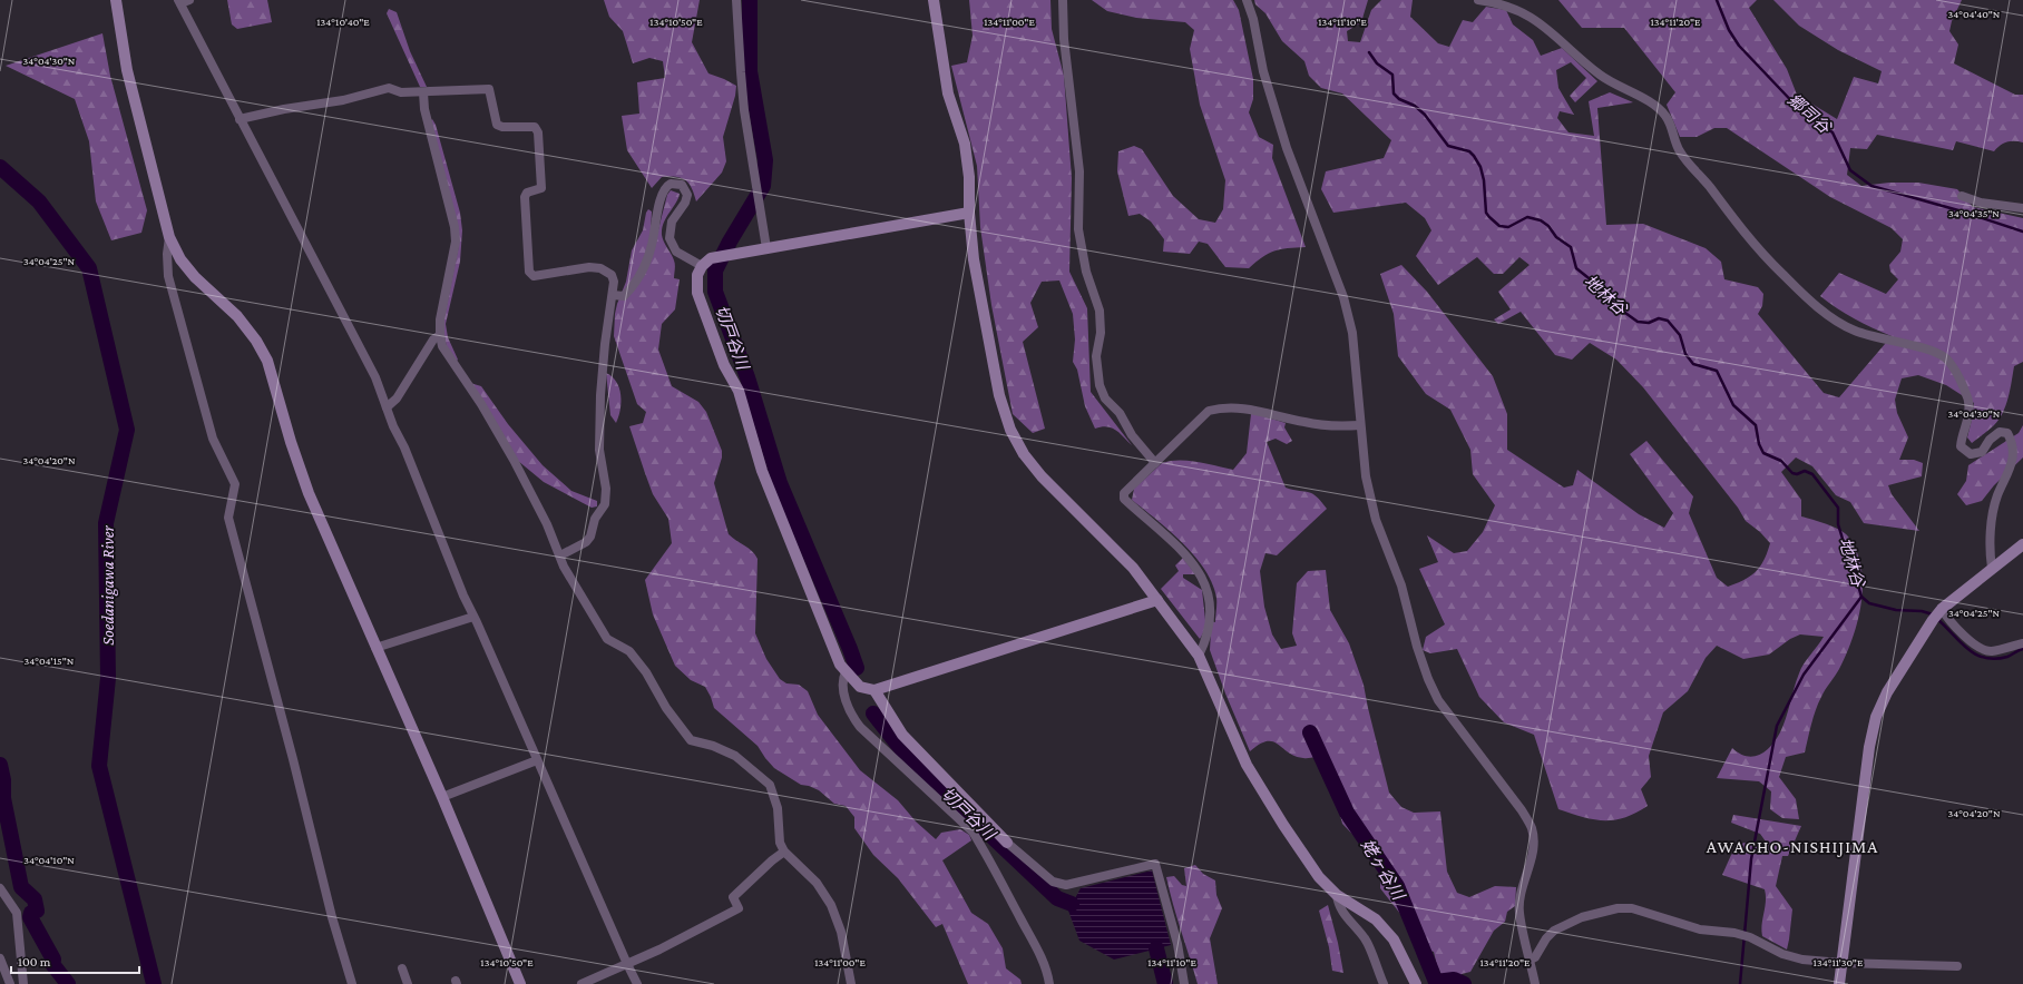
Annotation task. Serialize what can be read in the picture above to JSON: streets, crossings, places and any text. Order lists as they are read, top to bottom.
{
  "districts": ["AWACHO-NISHIJIMA"],
  "water": [
    "郷司谷",
    "地林谷",
    "切戸谷川",
    "Soedanigawa River",
    "姥ヶ谷川"
  ],
  "scale_bar": "100 m",
  "coordinates": [
    "34°04'40\"N",
    "134°10'40\"E",
    "134°10'50\"E",
    "134°11'00\"E",
    "134°11'10\"E",
    "134°11'20\"E",
    "34°04'30\"N",
    "34°04'35\"N",
    "34°04'25\"N",
    "34°04'20\"N",
    "34°04'15\"N",
    "34°04'10\"N",
    "134°11'30\"E"
  ]
}
